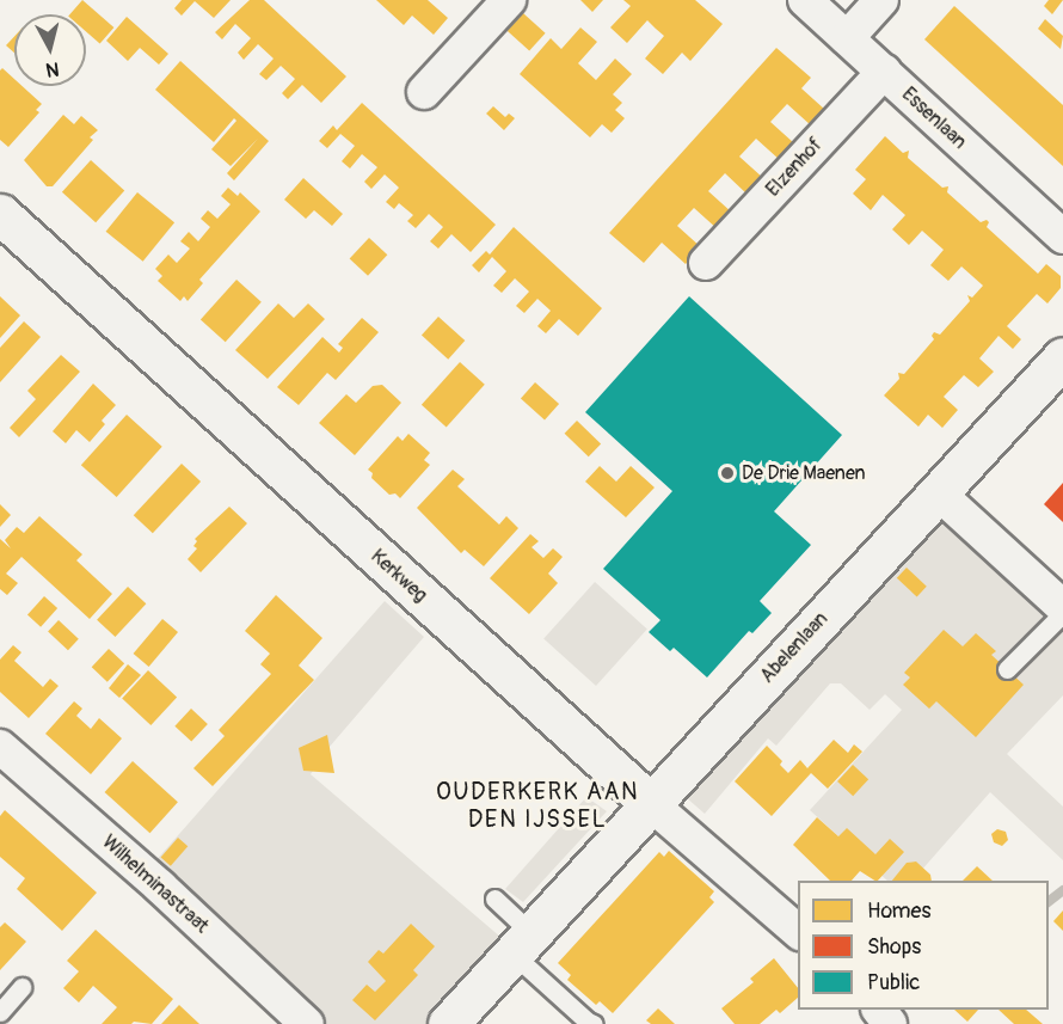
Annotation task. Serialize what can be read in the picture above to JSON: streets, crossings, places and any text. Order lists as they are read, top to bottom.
{
  "streets": {
    "street": [
      "Essenlaan",
      "Elzenhof",
      "Kerkweg",
      "Abelenlaan",
      "Wilhelminastraat"
    ]
  },
  "crossings": [
    ["Essenlaan", "Elzenhof"],
    ["Kerkweg", "Abelenlaan"]
  ],
  "districts": ["OUDERKERK AAN DEN IJSSEL"],
  "places": ["De Drie Maenen"],
  "legend": ["Homes", "Shops", "Public"],
  "north": "bottom"
}
